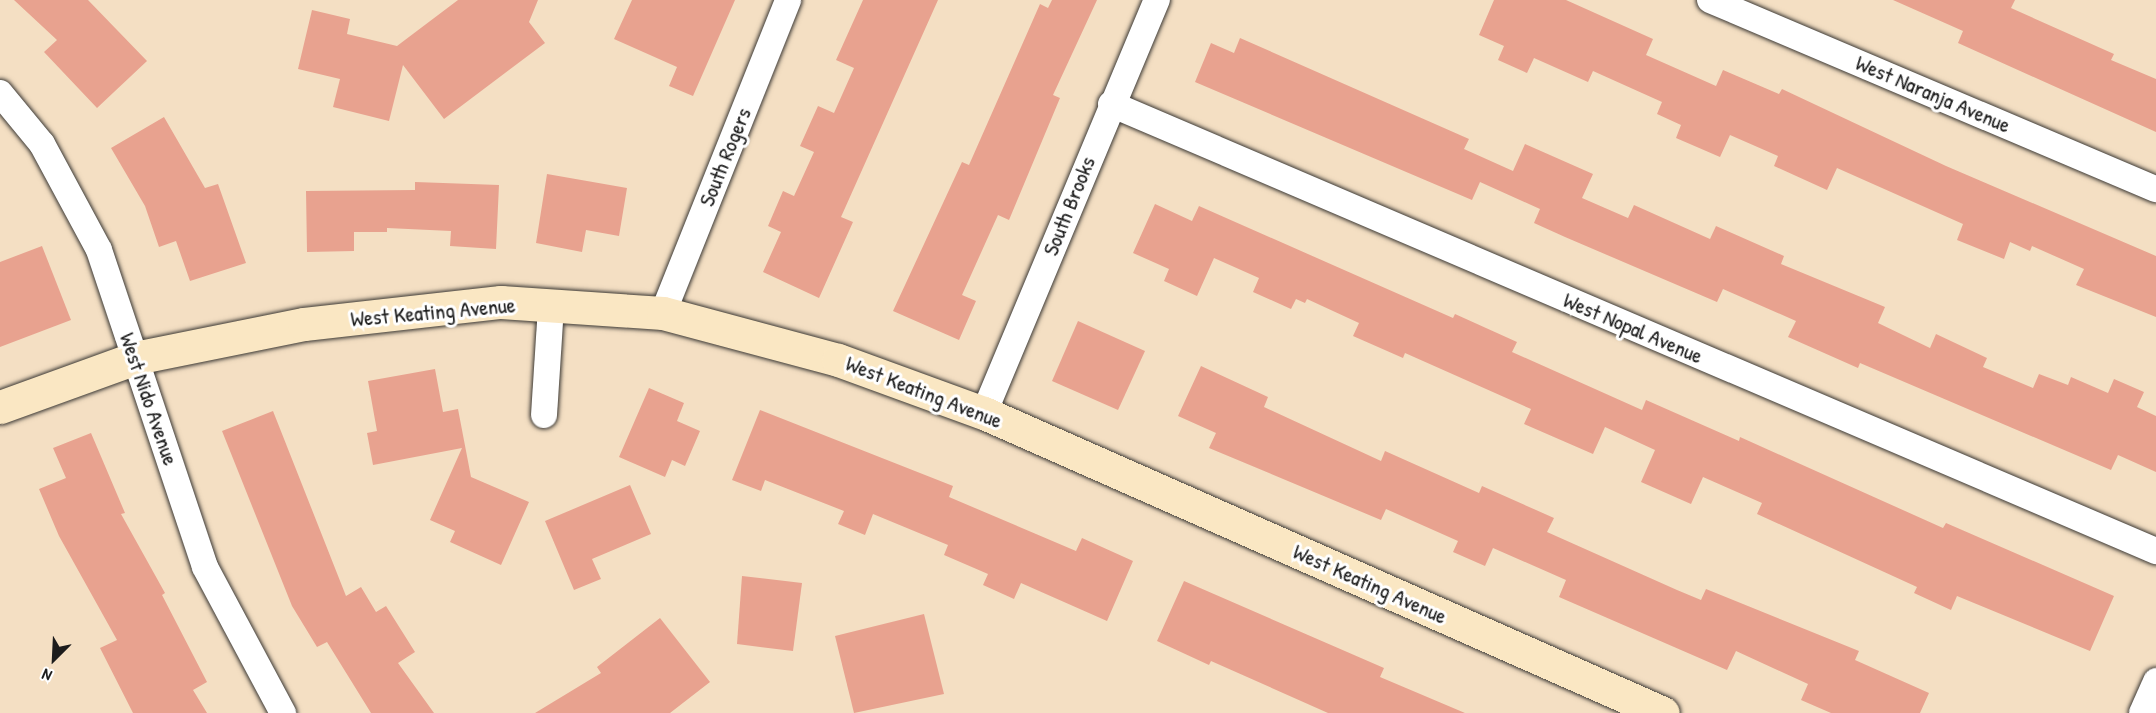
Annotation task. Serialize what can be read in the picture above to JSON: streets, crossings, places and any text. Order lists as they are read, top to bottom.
{
  "streets": {
    "street": [
      "West Naranja Avenue",
      "South Rogers",
      "South Brooks",
      "West Keating Avenue",
      "West Nopal Avenue",
      "West Nido Avenue"
    ]
  },
  "crossings": [
    ["South Rogers", "West Keating Avenue"],
    ["South Brooks", "West Keating Avenue"],
    ["South Brooks", "West Nopal Avenue"],
    ["West Keating Avenue", "West Nido Avenue"]
  ],
  "north": "bottom left"
}
